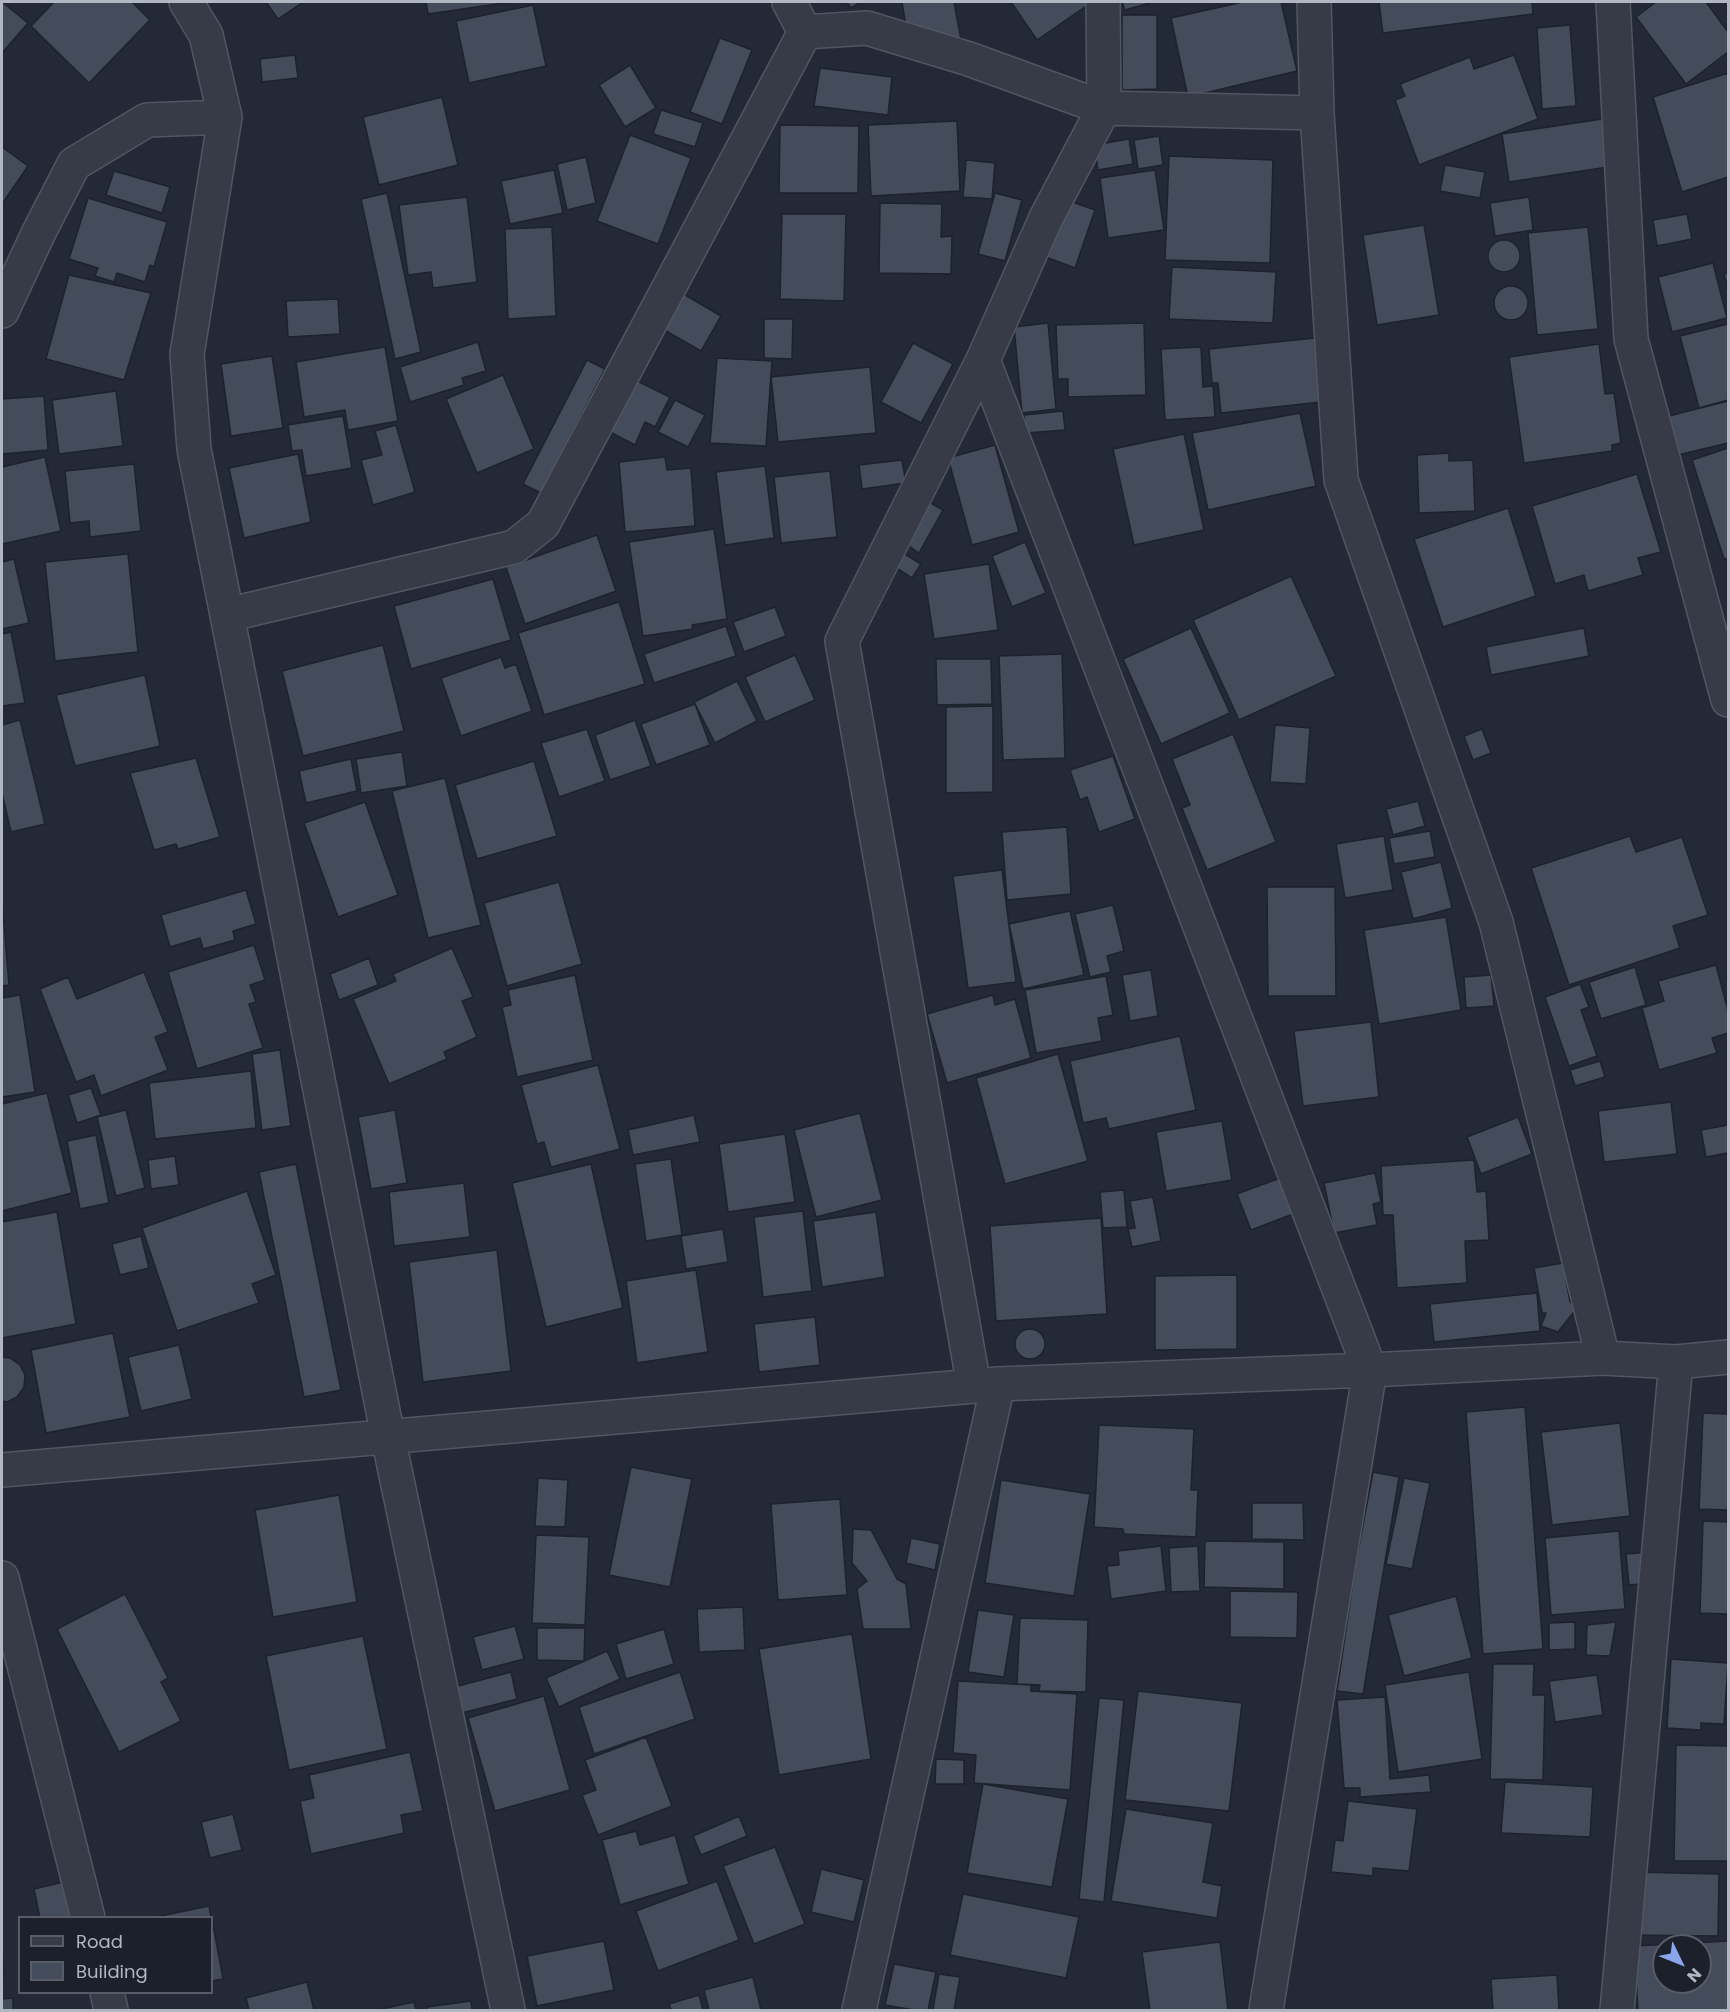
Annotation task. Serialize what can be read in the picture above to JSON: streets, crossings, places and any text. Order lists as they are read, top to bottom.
{
  "legend": ["Road", "Building"],
  "north": "bottom right"
}
